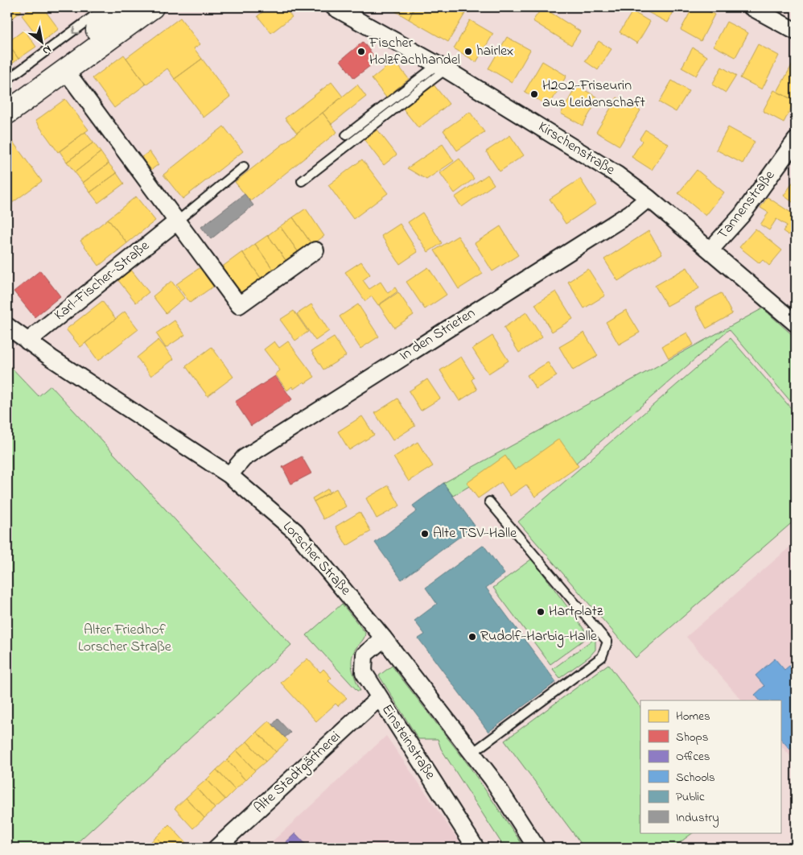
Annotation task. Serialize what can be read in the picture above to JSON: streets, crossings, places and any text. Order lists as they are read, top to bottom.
{
  "streets": {
    "street": [
      "Kirschenstraße",
      "Tannenstraße",
      "Karl-Fischer-Straße",
      "In den Strieten",
      "Lorscher Straße",
      "Einsteinstraße",
      "Alte Stadtgärtnerei"
    ]
  },
  "crossings": [
    ["Kirschenstraße", "Tannenstraße"],
    ["Kirschenstraße", "In den Strieten"],
    ["Karl-Fischer-Straße", "Lorscher Straße"],
    ["In den Strieten", "Lorscher Straße"],
    ["Lorscher Straße", "Einsteinstraße"],
    ["Einsteinstraße", "Alte Stadtgärtnerei"]
  ],
  "parks": ["Alter Friedhof Lorscher Straße"],
  "places": [
    "Fischer Holzfachhandel",
    "hairlex",
    "H2O2-Friseurin aus Leidenschaft",
    "Alte TSV-Halle",
    "Hartplatz",
    "Rudolf-Harbig-Halle"
  ],
  "legend": [
    "Homes",
    "Shops",
    "Offices",
    "Schools",
    "Public",
    "Industry"
  ],
  "north": "bottom right"
}
